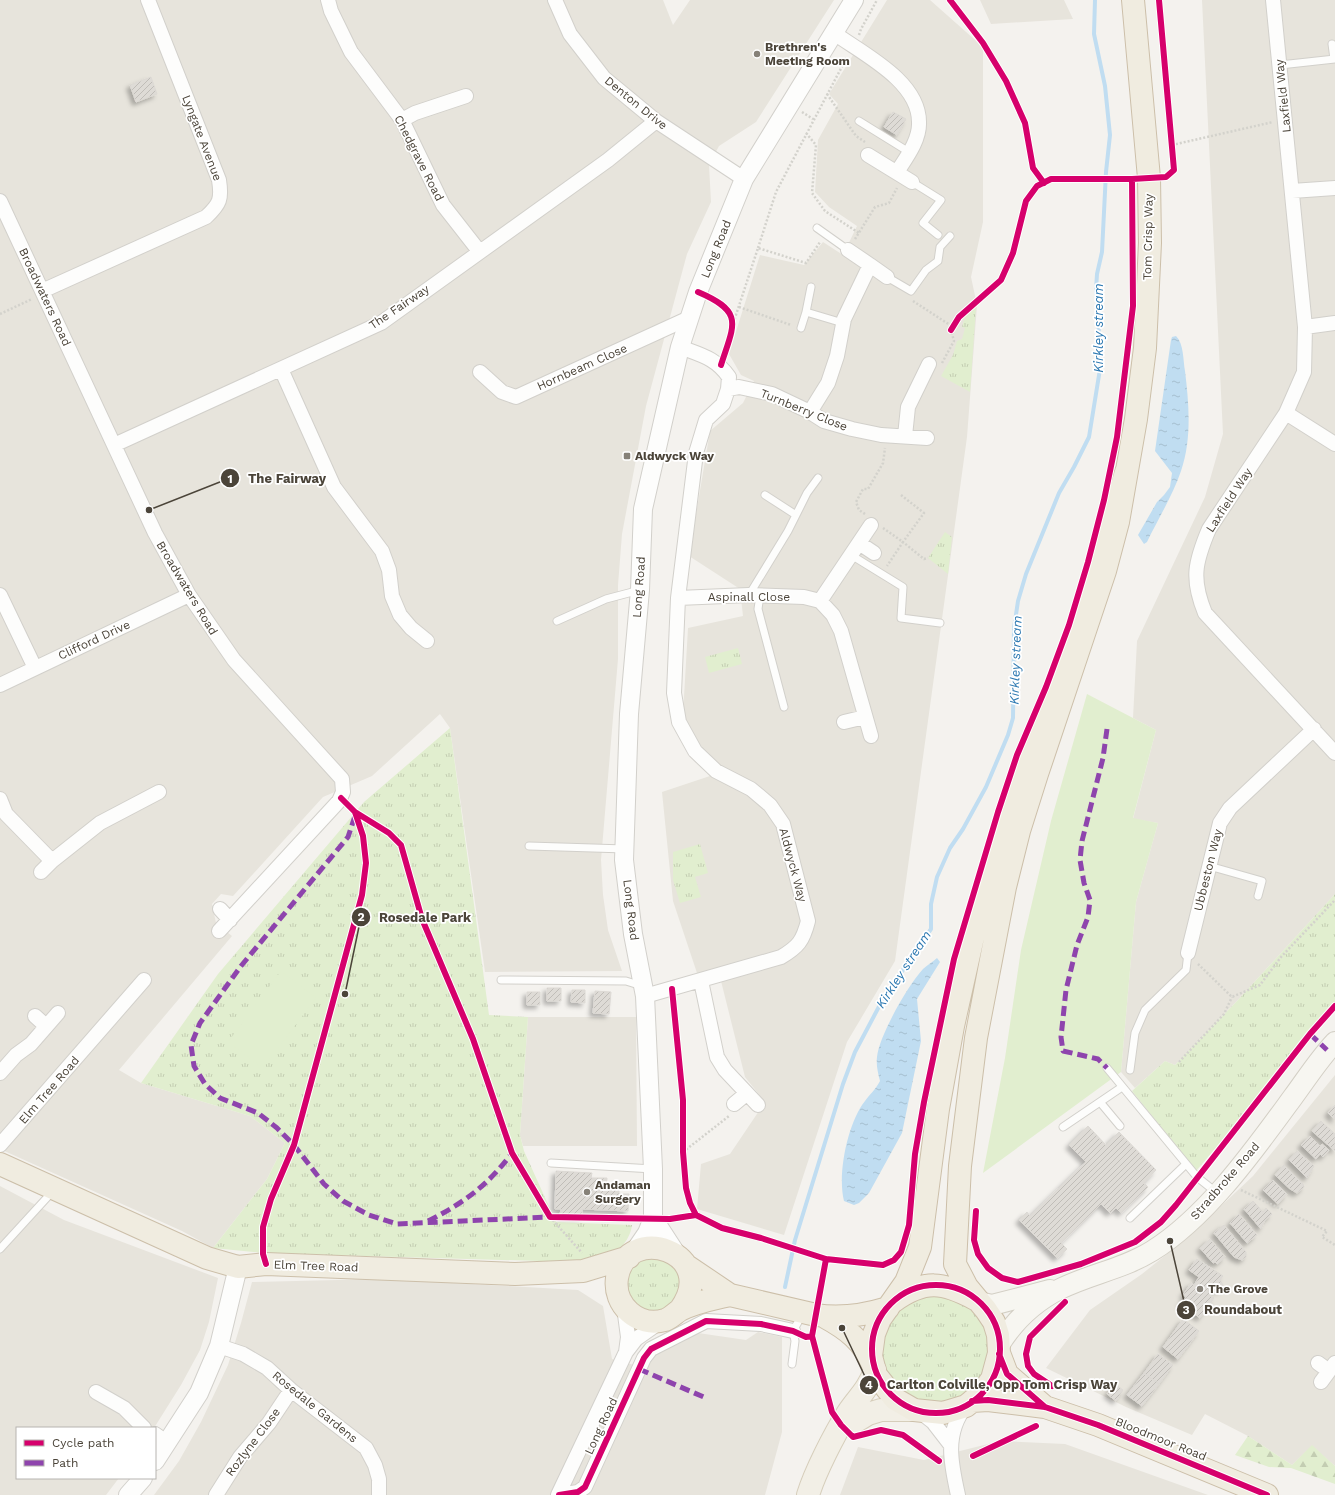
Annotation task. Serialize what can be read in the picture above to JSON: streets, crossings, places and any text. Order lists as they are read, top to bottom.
{
  "streets": {
    "highway": ["Tom Crisp Way", "Elm Tree Road", "Bloodmoor Road"],
    "main road": ["Stradbroke Road"],
    "street": [
      "Laxfield Way",
      "Denton Drive",
      "Lyngate Avenue",
      "Chedgrave Road",
      "Long Road",
      "Broadwaters Road",
      "The Fairway",
      "Hornbeam Close",
      "Turnberry Close",
      "Aspinall Close",
      "Clifford Drive",
      "Aldwyck Way",
      "Ubbeston Way",
      "Rosedale Gardens",
      "Rozlyne Close"
    ]
  },
  "crossings": [
    ["Laxfield Way", "Ubbeston Way"],
    ["Denton Drive", "Long Road"],
    ["Denton Drive", "The Fairway"],
    ["Lyngate Avenue", "Broadwaters Road"],
    ["Chedgrave Road", "The Fairway"],
    ["Long Road", "Hornbeam Close"],
    ["Long Road", "Aldwyck Way"],
    ["Long Road", "Elm Tree Road"],
    ["Broadwaters Road", "The Fairway"],
    ["Broadwaters Road", "Clifford Drive"],
    ["Turnberry Close", "Aldwyck Way"],
    ["Aspinall Close", "Aldwyck Way"],
    ["Rosedale Gardens", "Rozlyne Close"]
  ],
  "water": ["Kirkley stream"],
  "places": {
    "other": [
      "Brethren's Meeting Room",
      "The Fairway",
      "Rosedale Park",
      "Andaman Surgery",
      "Roundabout",
      "The Grove",
      "Carlton Colville, Opp Tom Crisp Way"
    ],
    "transit": ["Aldwyck Way"]
  },
  "legend": ["Cycle path", "Path"]
}
